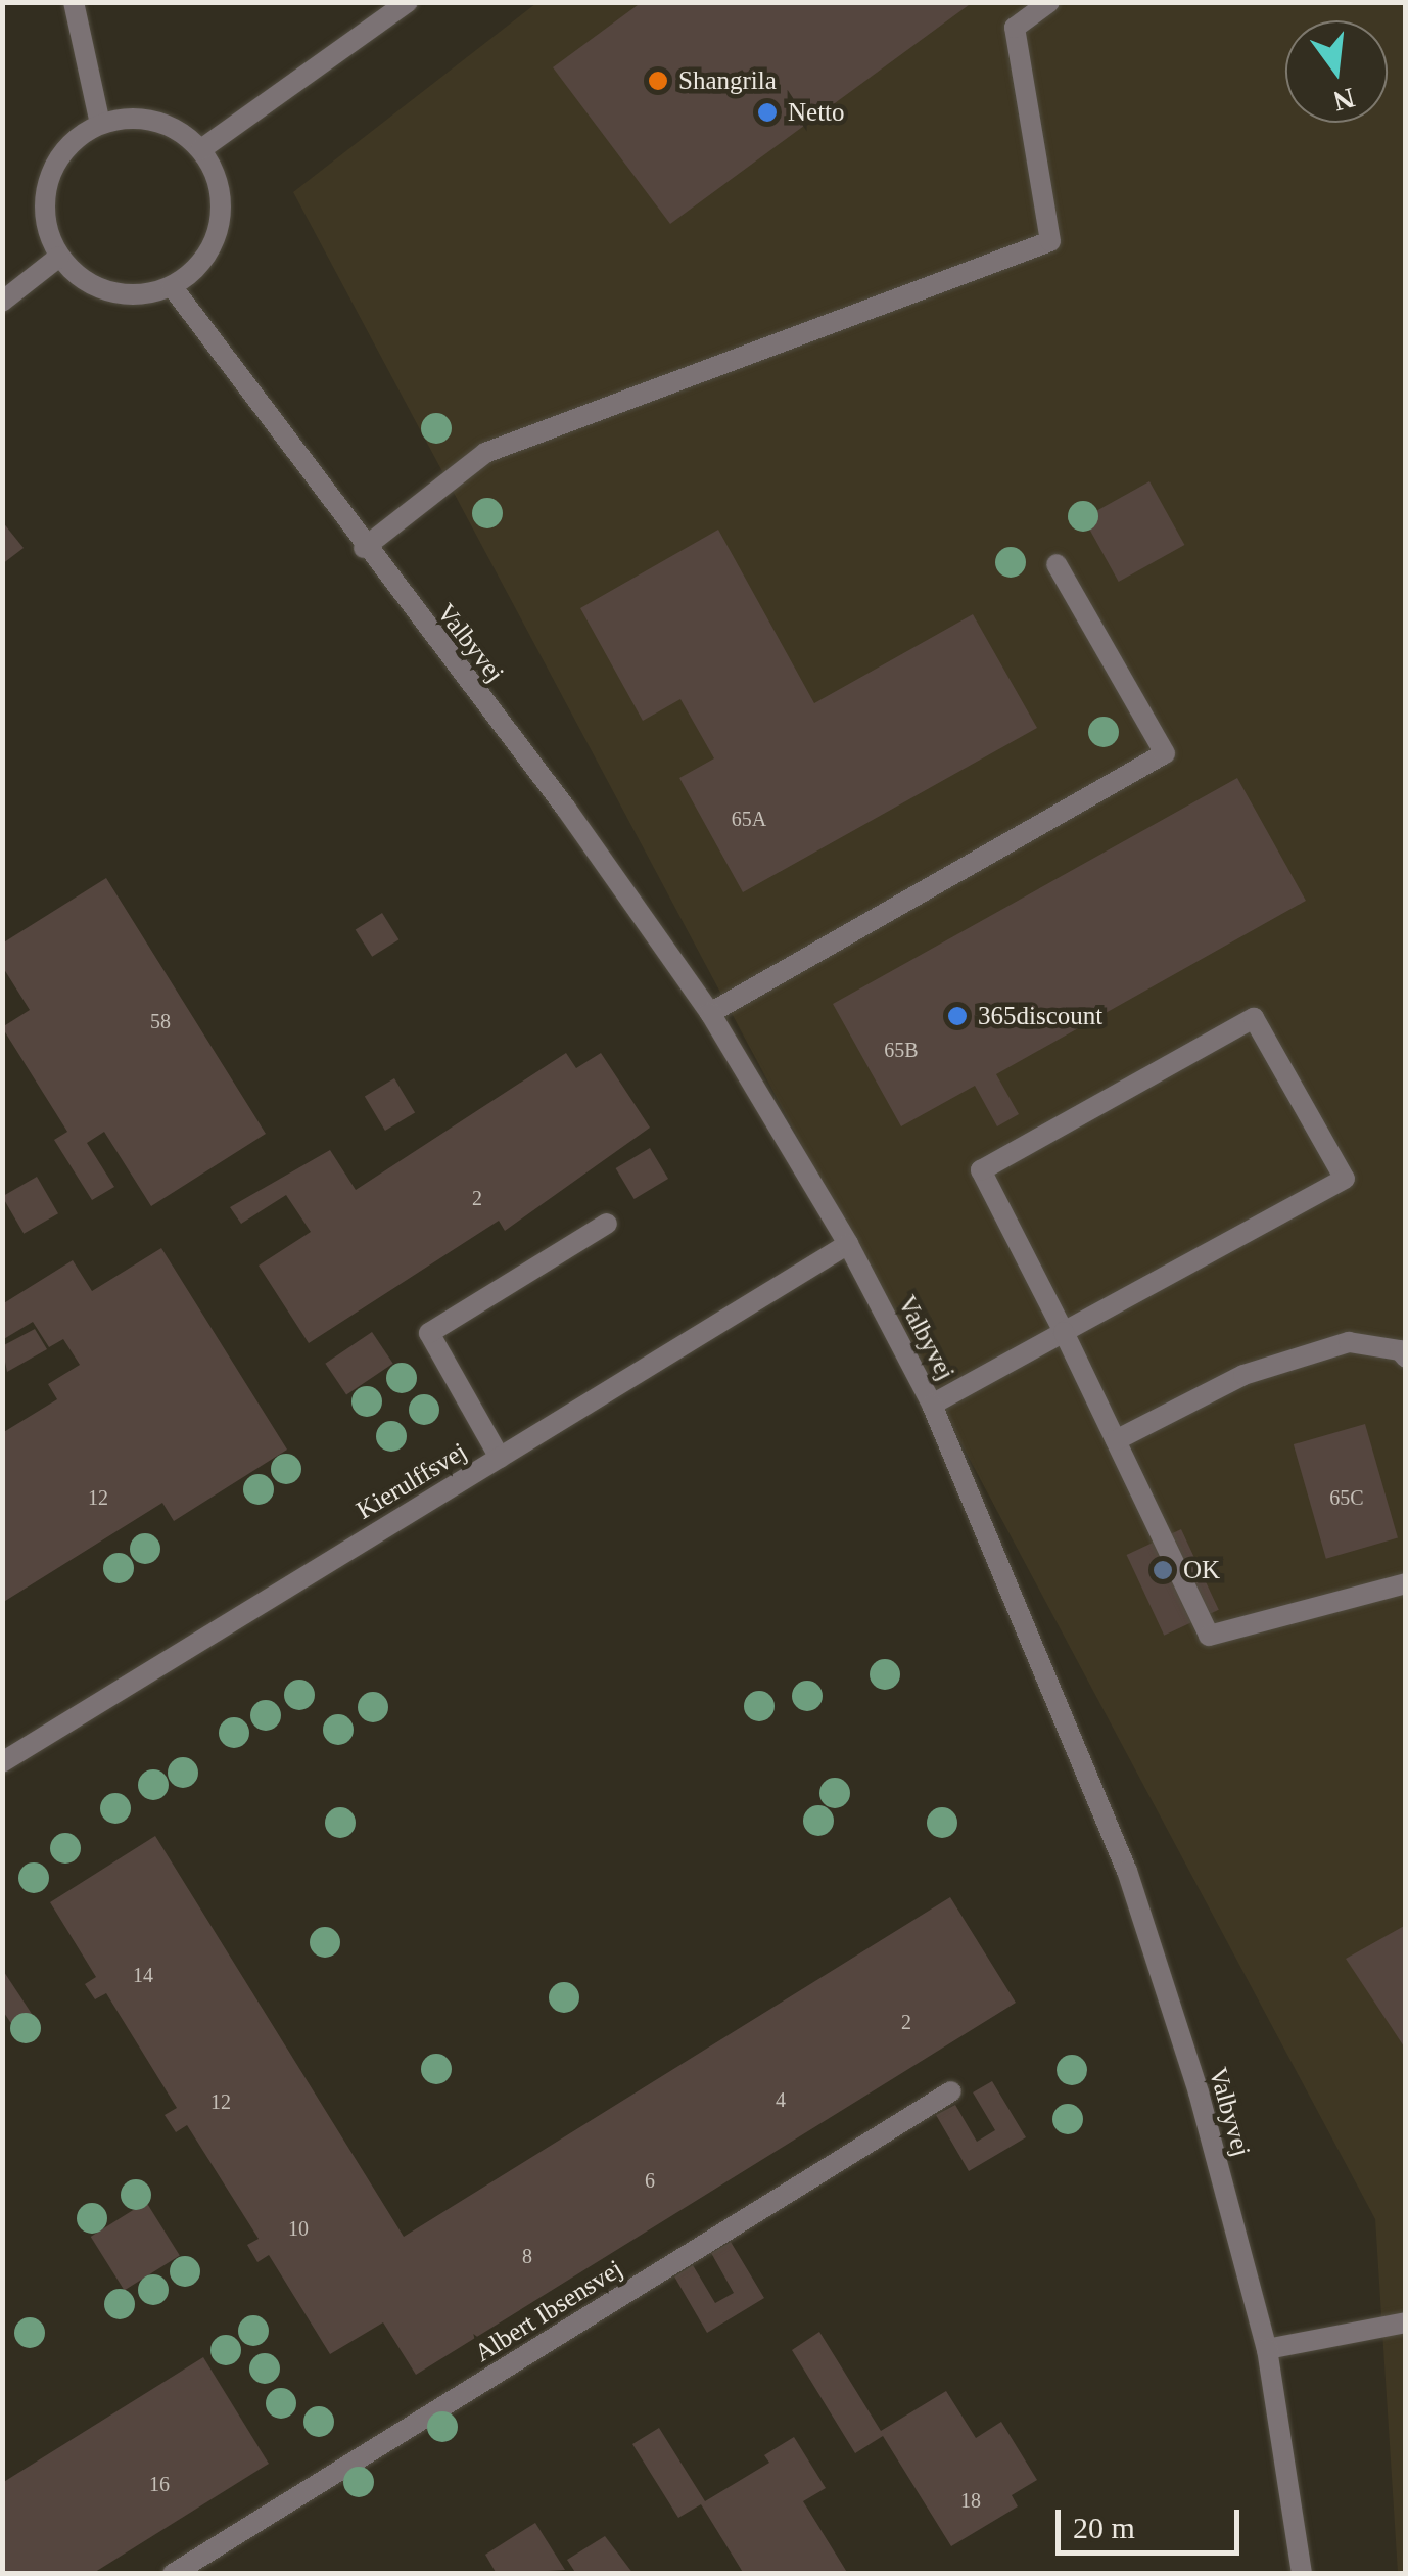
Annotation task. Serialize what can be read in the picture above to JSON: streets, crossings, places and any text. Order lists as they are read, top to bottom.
{
  "streets": {
    "street": ["Valbyvej", "Kierulffsvej", "Albert Ibsensvej"]
  },
  "crossings": [
    ["Valbyvej", "Kierulffsvej"]
  ],
  "places": [
    "Shangrila",
    "Netto",
    "365discount",
    "OK"
  ],
  "house_numbers": [
    "65A",
    "58",
    "65B",
    "2",
    "12",
    "65C",
    "14",
    "2",
    "4",
    "12",
    "6",
    "10",
    "8",
    "16",
    "18"
  ],
  "scale_bar": "20 m",
  "north": "bottom"
}
